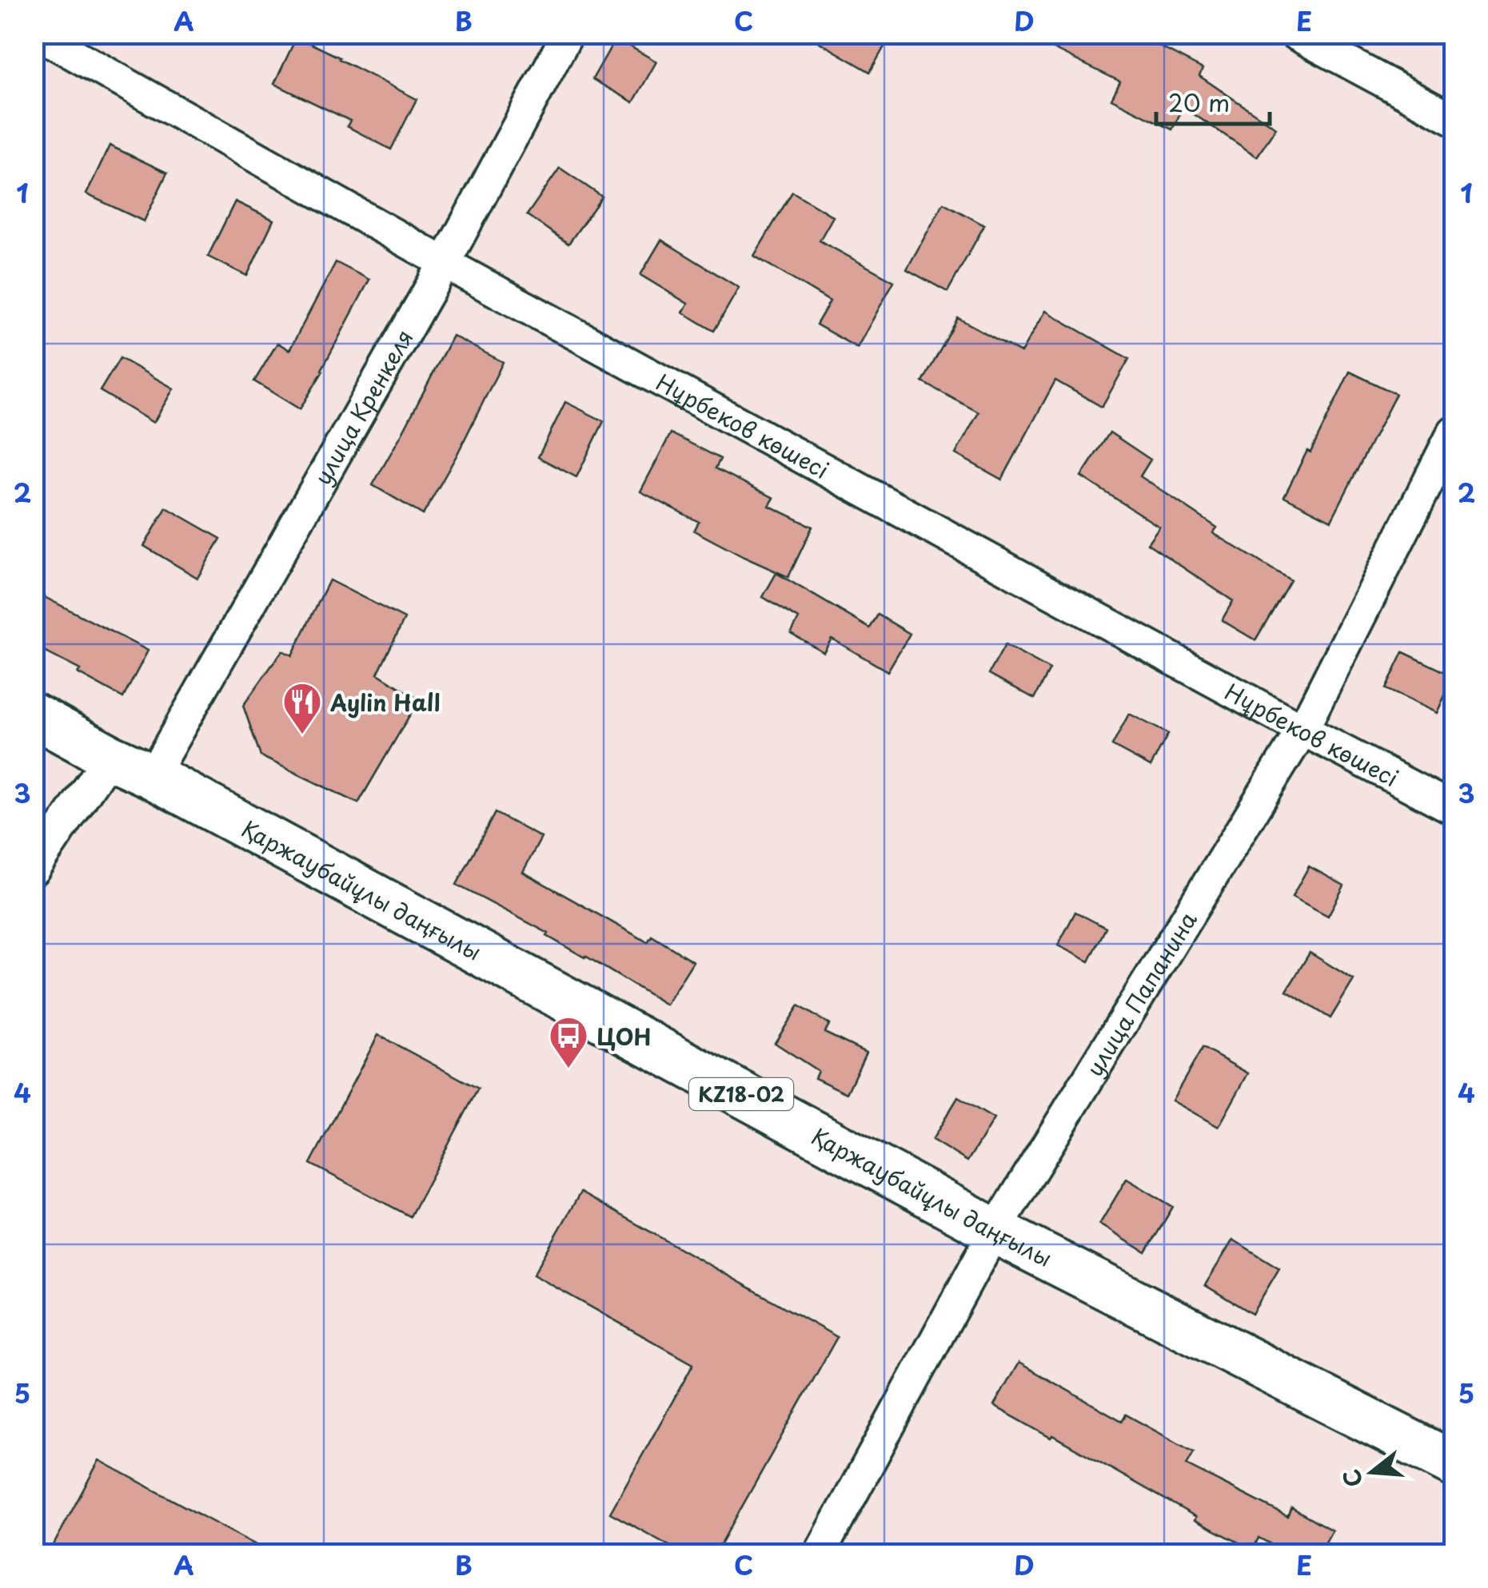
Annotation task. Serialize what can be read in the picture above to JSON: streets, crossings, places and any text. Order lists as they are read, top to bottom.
{
  "streets": {
    "highway": ["Қаржаубайұлы даңғылы", "KZ18-02"],
    "street": ["улица Кренкеля", "Нұрбеков көшесі", "улица Папанина"]
  },
  "crossings": [
    ["улица Кренкеля", "Нұрбеков көшесі"],
    ["улица Кренкеля", "Қаржаубайұлы даңғылы"],
    ["Нұрбеков көшесі", "улица Папанина"],
    ["Қаржаубайұлы даңғылы", "улица Папанина"]
  ],
  "places": {
    "restaurant": ["Aylin Hall"],
    "bus stop": ["ЦОН"]
  },
  "scale_bar": "20 m",
  "north": "left",
  "grid": {
    "columns": [
      "A",
      "B",
      "C",
      "D",
      "E"
    ],
    "rows": [
      "1",
      "2",
      "3",
      "4",
      "5"
    ]
  }
}
